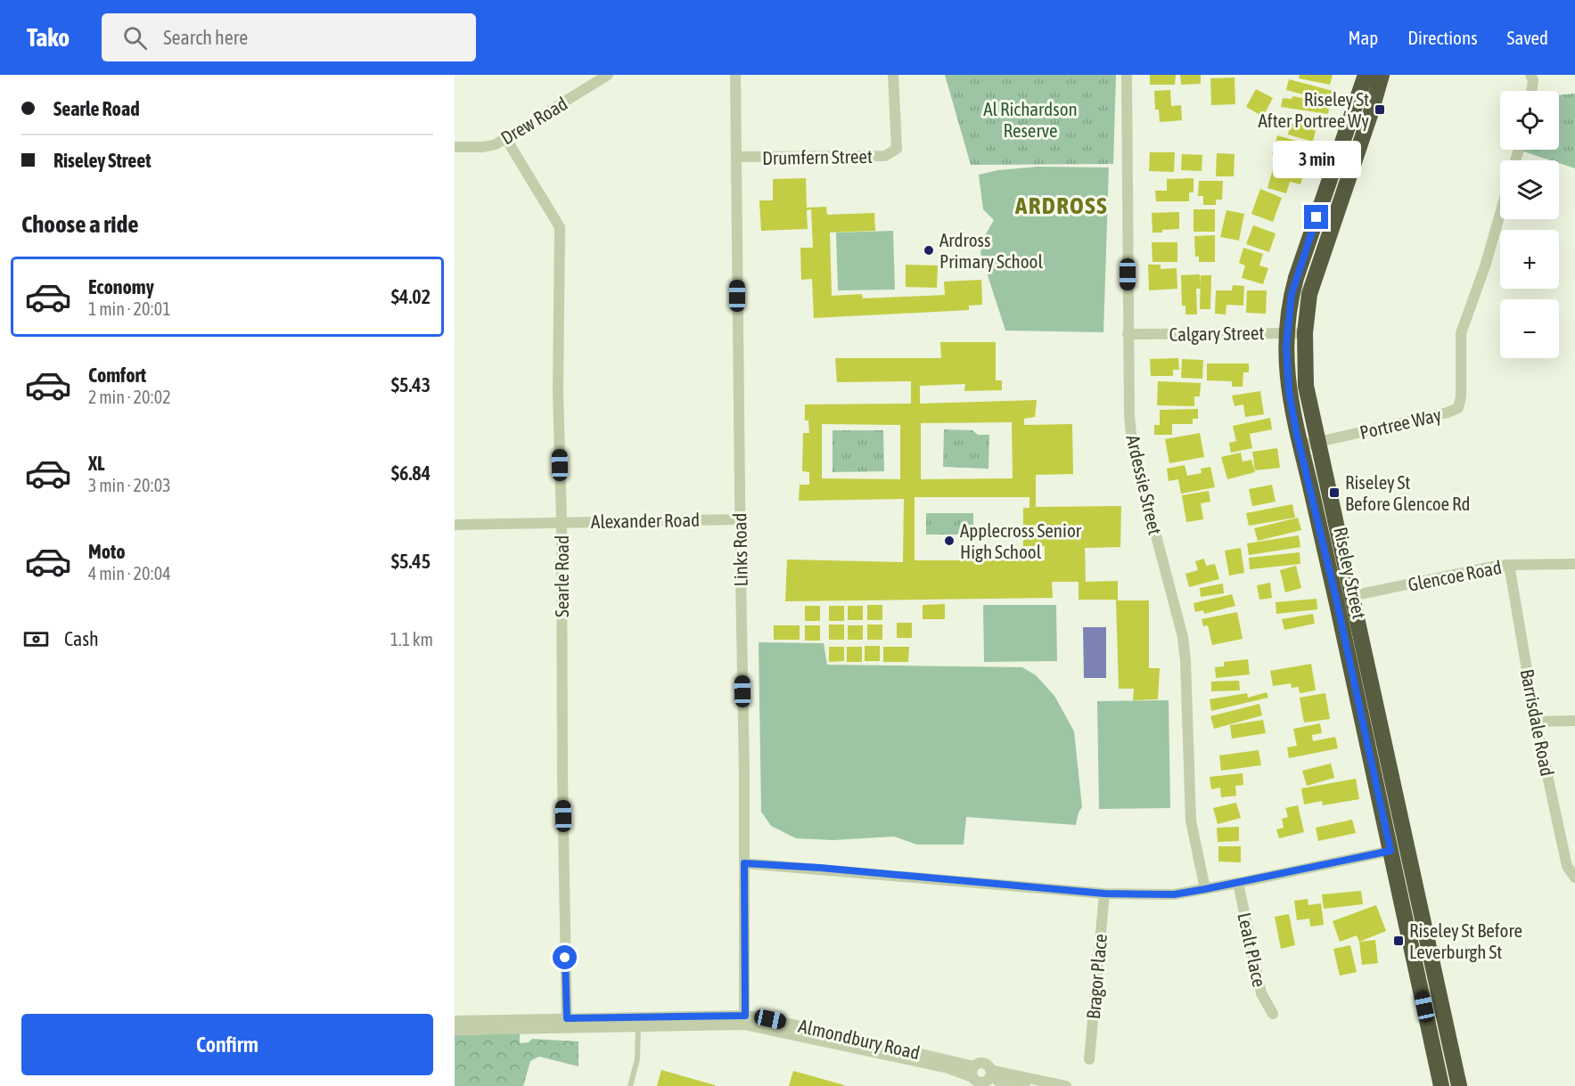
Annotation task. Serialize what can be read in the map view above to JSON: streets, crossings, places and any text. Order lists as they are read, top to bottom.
{
  "streets": {
    "highway": ["Riseley Street"],
    "street": [
      "Drew Road",
      "Drumfern Street",
      "Calgary Street",
      "Portree Way",
      "Ardessie Street",
      "Alexander Road",
      "Links Road",
      "Glencoe Road",
      "Searle Road",
      "Barrisdale Road",
      "Lealt Place",
      "Bragor Place",
      "Almondbury Road"
    ]
  },
  "crossings": [
    ["Drew Road", "Searle Road"],
    ["Drumfern Street", "Links Road"],
    ["Calgary Street", "Ardessie Street"],
    ["Calgary Street", "Riseley Street"],
    ["Portree Way", "Riseley Street"],
    ["Alexander Road", "Links Road"],
    ["Alexander Road", "Searle Road"],
    ["Links Road", "Almondbury Road"],
    ["Riseley Street", "Glencoe Road"],
    ["Glencoe Road", "Barrisdale Road"],
    ["Searle Road", "Almondbury Road"]
  ],
  "districts": ["ARDROSS"],
  "parks": ["Al Richardson Reserve"],
  "places": {
    "transit": ["Riseley St After Portree Wy", "Riseley St Before Glencoe Rd", "Riseley St Before Leverburgh St"],
    "other": ["Ardross Primary School", "Applecross Senior High School"]
  },
  "page": {
    "header": "Tako",
    "search": "Search here",
    "nav": ["Map", "Directions", "Saved"],
    "banner": ["Searle Road", "Riseley Street"],
    "map_buttons": ["+", "−"],
    "bubble": "3 min",
    "heading": "Choose a ride",
    "list": [
      {
        "name": "Economy",
        "note": "1 min · 20:01",
        "value": "$4.02"
      },
      {
        "name": "Comfort",
        "note": "2 min · 20:02",
        "value": "$5.43"
      },
      {
        "name": "XL",
        "note": "3 min · 20:03",
        "value": "$6.84"
      },
      {
        "name": "Moto",
        "note": "4 min · 20:04",
        "value": "$5.45"
      }
    ],
    "pay": ["Cash", "1.1 km"],
    "buttons": "Confirm"
  }
}
